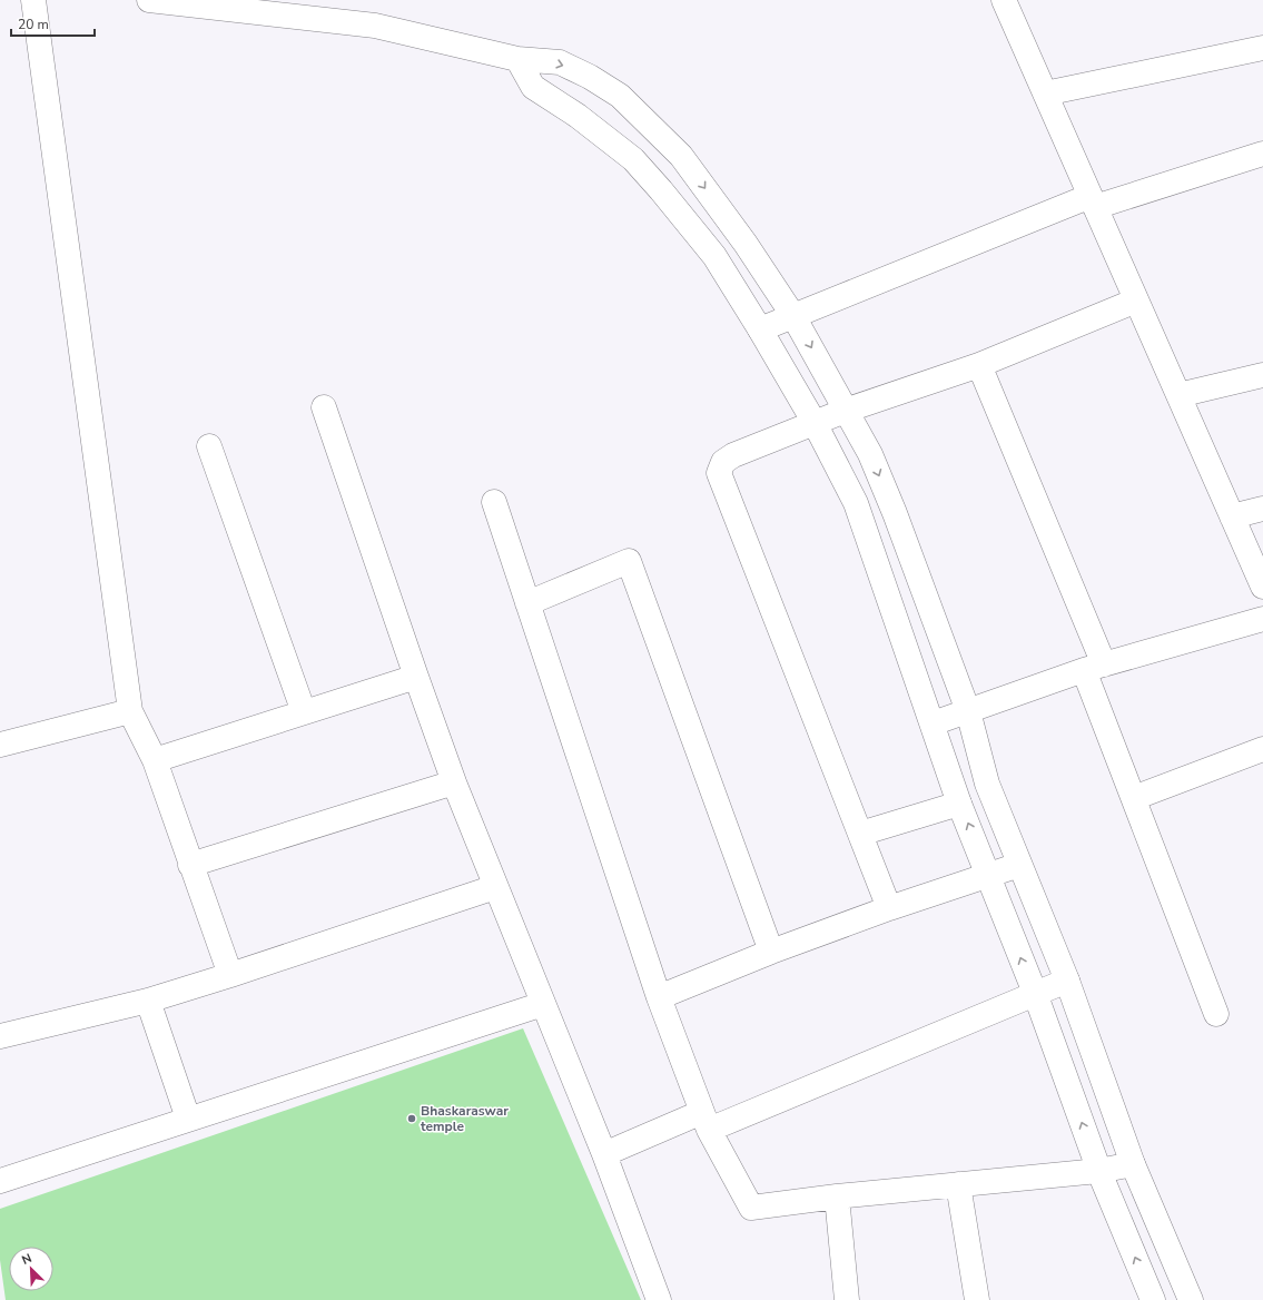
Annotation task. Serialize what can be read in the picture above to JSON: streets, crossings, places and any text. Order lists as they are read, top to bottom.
{
  "places": ["Bhaskaraswar temple"],
  "scale_bar": "20 m",
  "north": "top left"
}
